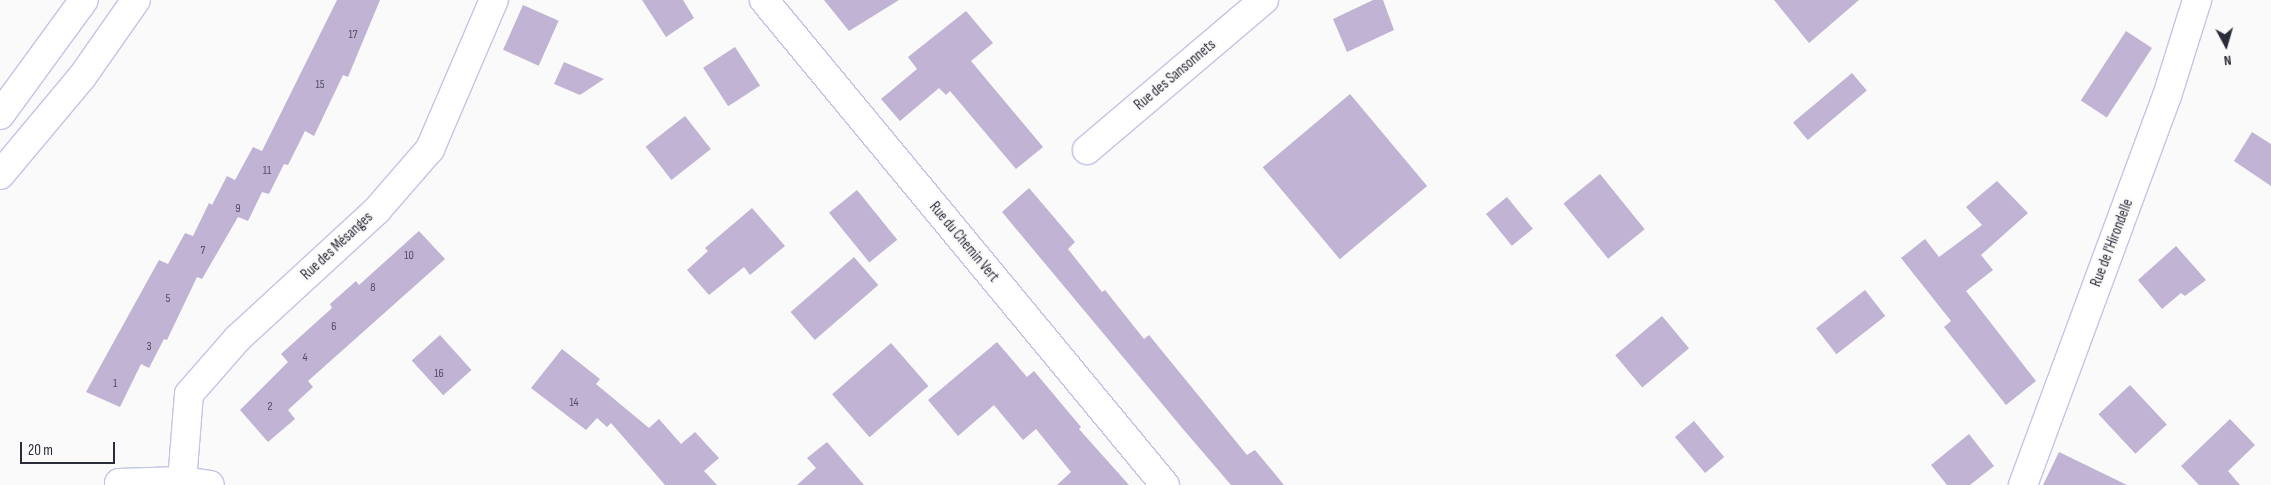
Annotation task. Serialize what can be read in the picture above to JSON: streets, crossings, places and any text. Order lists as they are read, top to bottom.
{
  "streets": {
    "main road": [
      "Rue des Sansonnets",
      "Rue du Chemin Vert",
      "Rue de l'Hirondelle",
      "Rue des Mésanges"
    ]
  },
  "house_numbers": [
    "17",
    "15",
    "11",
    "9",
    "7",
    "10",
    "8",
    "5",
    "6",
    "3",
    "4",
    "16",
    "1",
    "14",
    "2"
  ],
  "scale_bar": "20 m",
  "north": "bottom"
}
